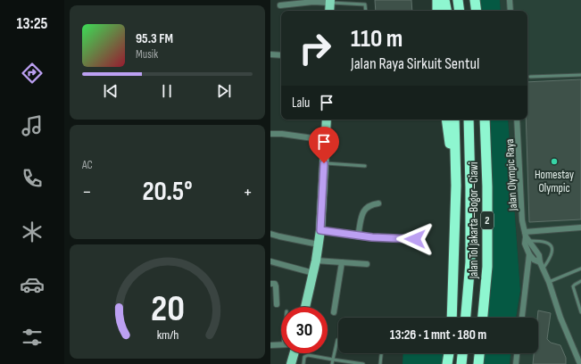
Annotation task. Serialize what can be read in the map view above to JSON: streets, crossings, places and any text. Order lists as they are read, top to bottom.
{
  "streets": {
    "highway": ["Jalan Tol Jakarta–Bogor–Ciawi", "2"],
    "street": ["Jalan Olympic Raya"]
  },
  "places": ["Homestay Olympic"],
  "page": {
    "tabs": "13:25",
    "turn": ["110 m", "Jalan Raya Sirkuit Sentul"],
    "song": ["95.3 FM", "Musik"],
    "then": "Lalu",
    "tile": "AC",
    "heat": ["−", "20.5°", "+"],
    "limit": "30",
    "trip": "13:26 · 1 mnt · 180 m",
    "gauge": ["20", "km/h"]
  }
}
